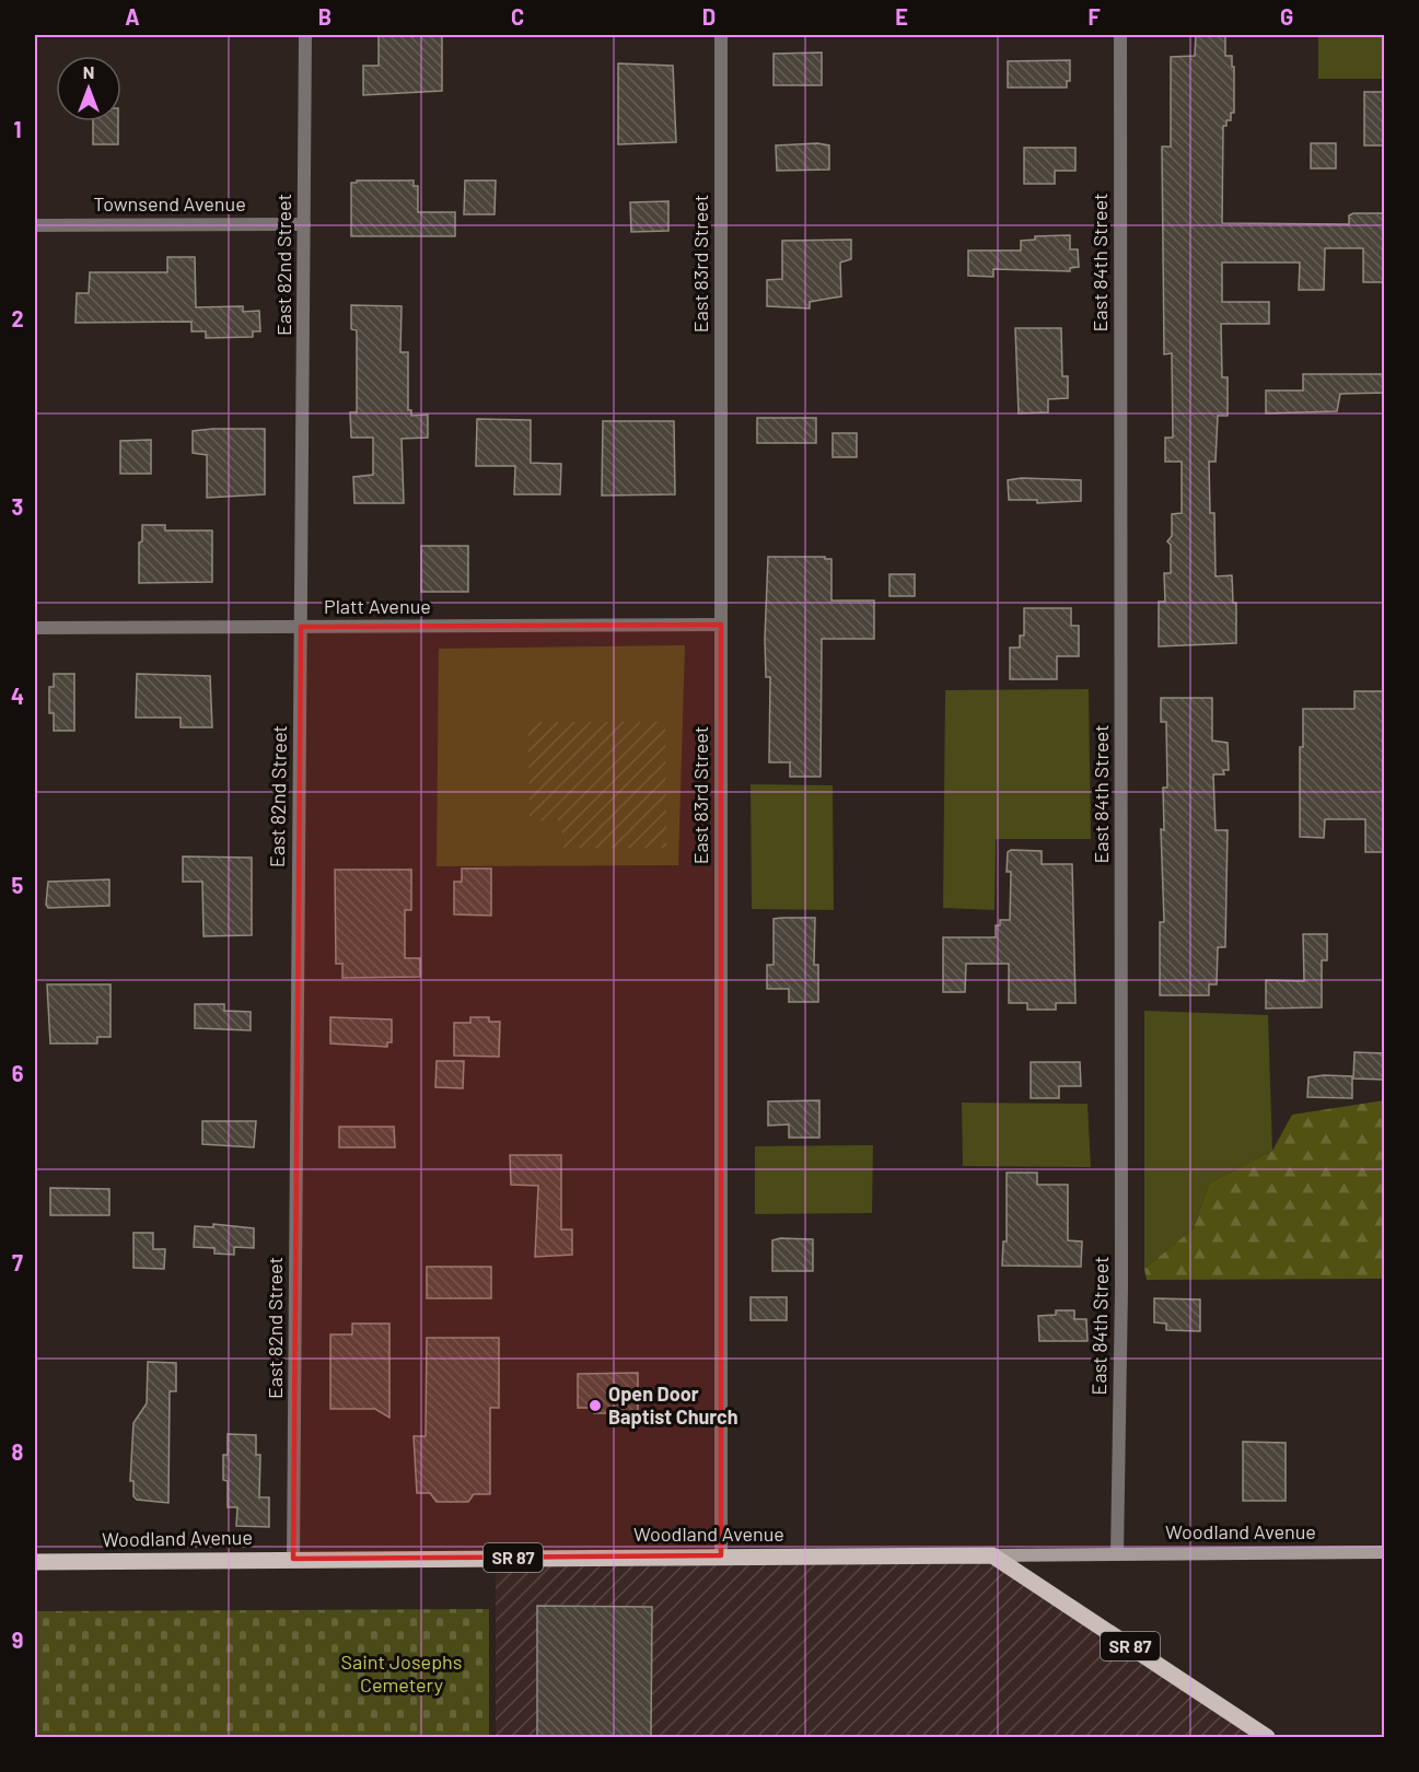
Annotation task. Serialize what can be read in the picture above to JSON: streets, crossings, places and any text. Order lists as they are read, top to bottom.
{
  "streets": {
    "main road": ["Woodland Avenue", "SR 87"],
    "street": [
      "Townsend Avenue",
      "East 84th Street",
      "East 83rd Street",
      "East 82nd Street",
      "Platt Avenue"
    ]
  },
  "crossings": [
    ["Townsend Avenue", "East 82nd Street"],
    ["East 84th Street", "Woodland Avenue"],
    ["East 83rd Street", "Platt Avenue"],
    ["East 83rd Street", "Woodland Avenue"],
    ["East 82nd Street", "Platt Avenue"],
    ["East 82nd Street", "Woodland Avenue"],
    ["Woodland Avenue", "SR 87"]
  ],
  "parks": ["Saint Josephs Cemetery"],
  "places": ["Open Door Baptist Church"],
  "north": "top",
  "grid": {
    "columns": [
      "A",
      "B",
      "C",
      "D",
      "E",
      "F",
      "G"
    ],
    "rows": [
      "1",
      "2",
      "3",
      "4",
      "5",
      "6",
      "7",
      "8",
      "9"
    ]
  }
}
